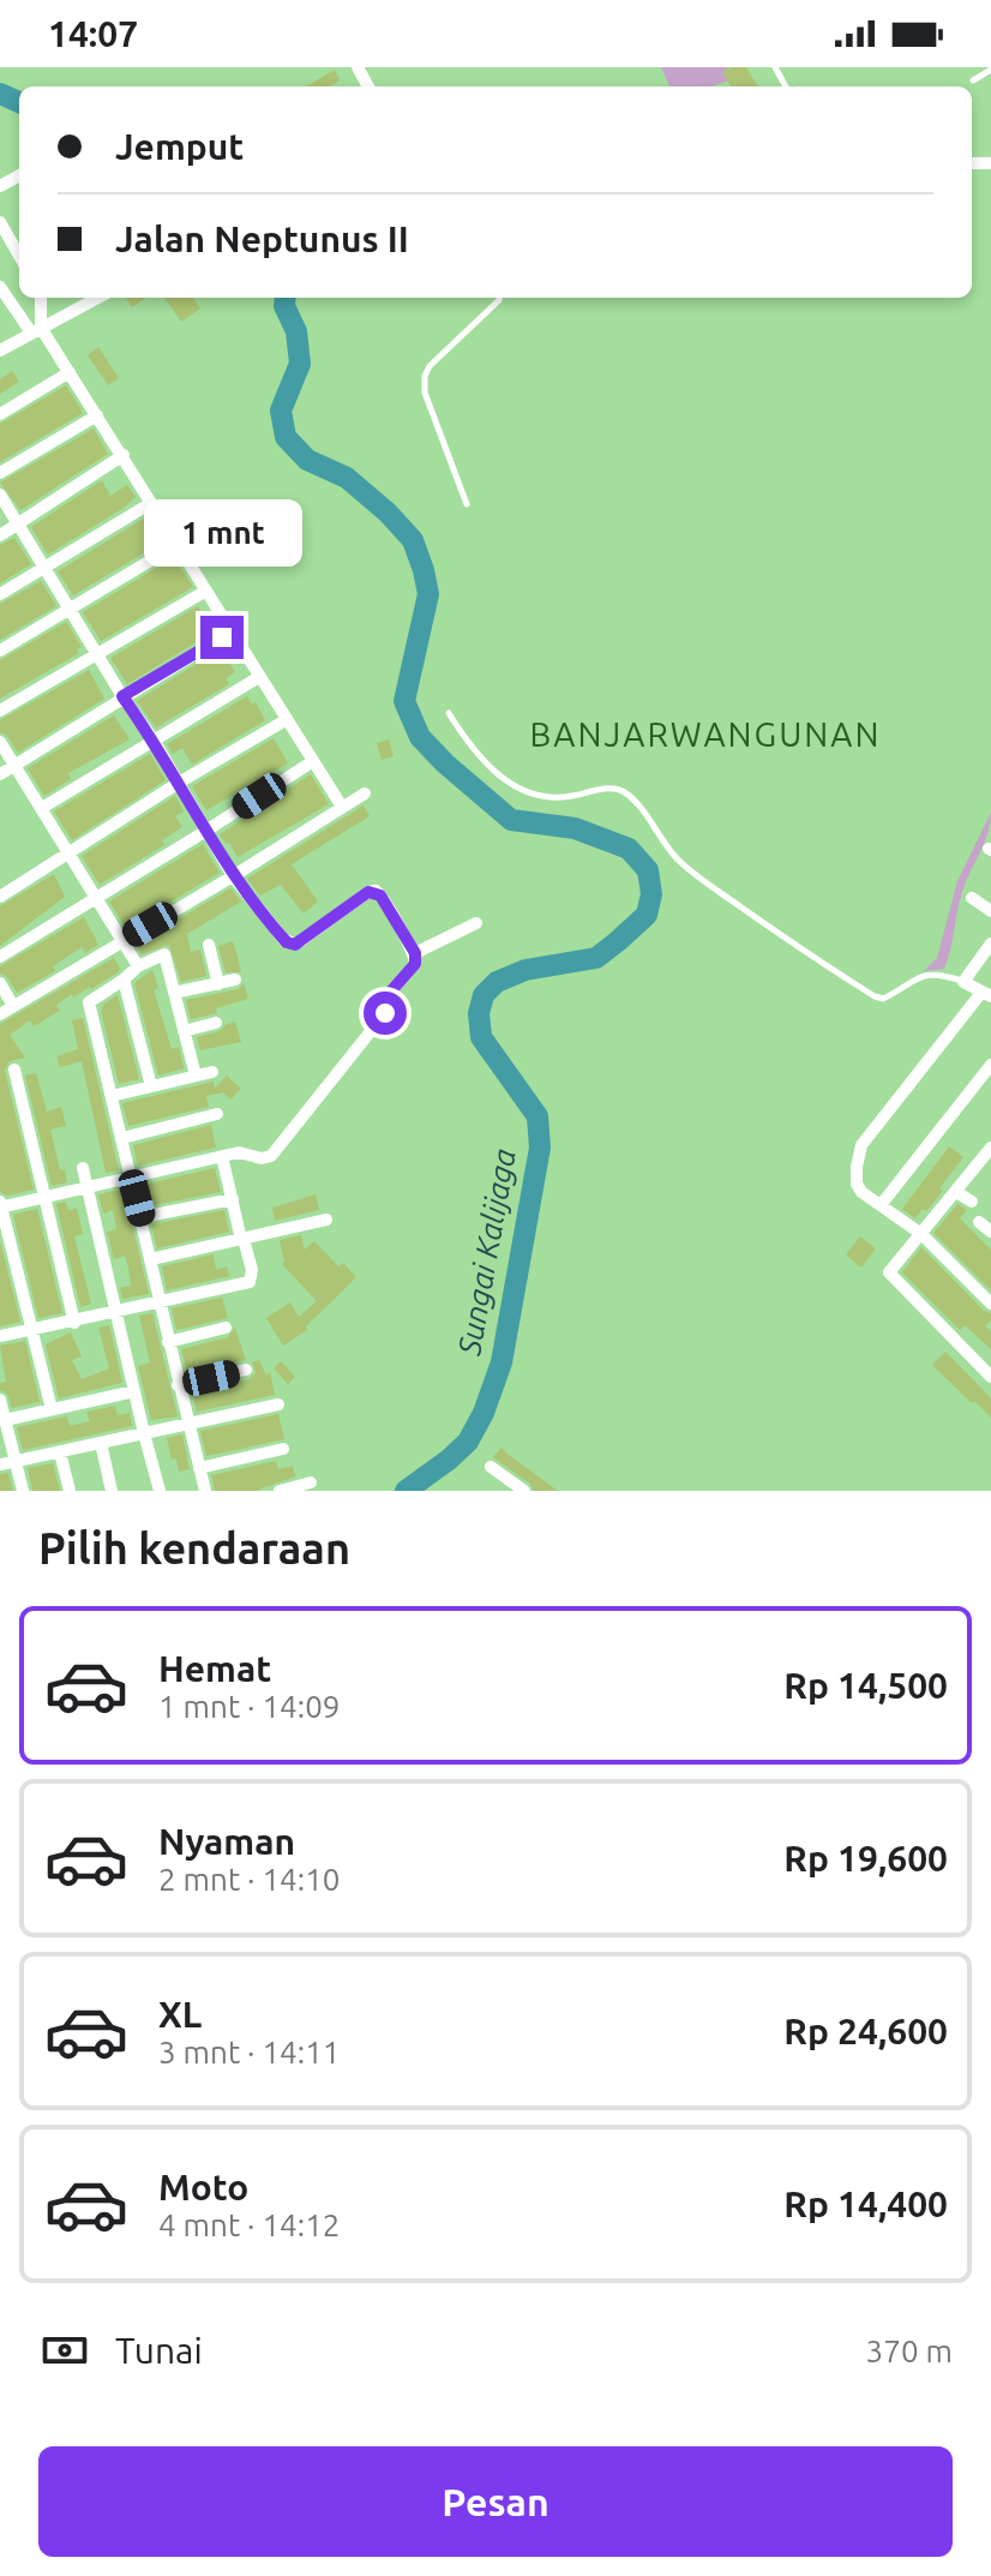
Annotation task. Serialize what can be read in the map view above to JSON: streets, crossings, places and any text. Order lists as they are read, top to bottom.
{
  "districts": ["BANJARWANGUNAN"],
  "water": ["Sungai Kalijaga"],
  "page": {
    "status": "14:07",
    "banner": ["Jemput", "Jalan Neptunus II"],
    "bubble": "1 mnt",
    "heading": "Pilih kendaraan",
    "list": [
      {
        "name": "Hemat",
        "note": "1 mnt · 14:09",
        "value": "Rp 14,500"
      },
      {
        "name": "Nyaman",
        "note": "2 mnt · 14:10",
        "value": "Rp 19,600"
      },
      {
        "name": "XL",
        "note": "3 mnt · 14:11",
        "value": "Rp 24,600"
      },
      {
        "name": "Moto",
        "note": "4 mnt · 14:12",
        "value": "Rp 14,400"
      }
    ],
    "pay": ["Tunai", "370 m"],
    "buttons": "Pesan"
  }
}
